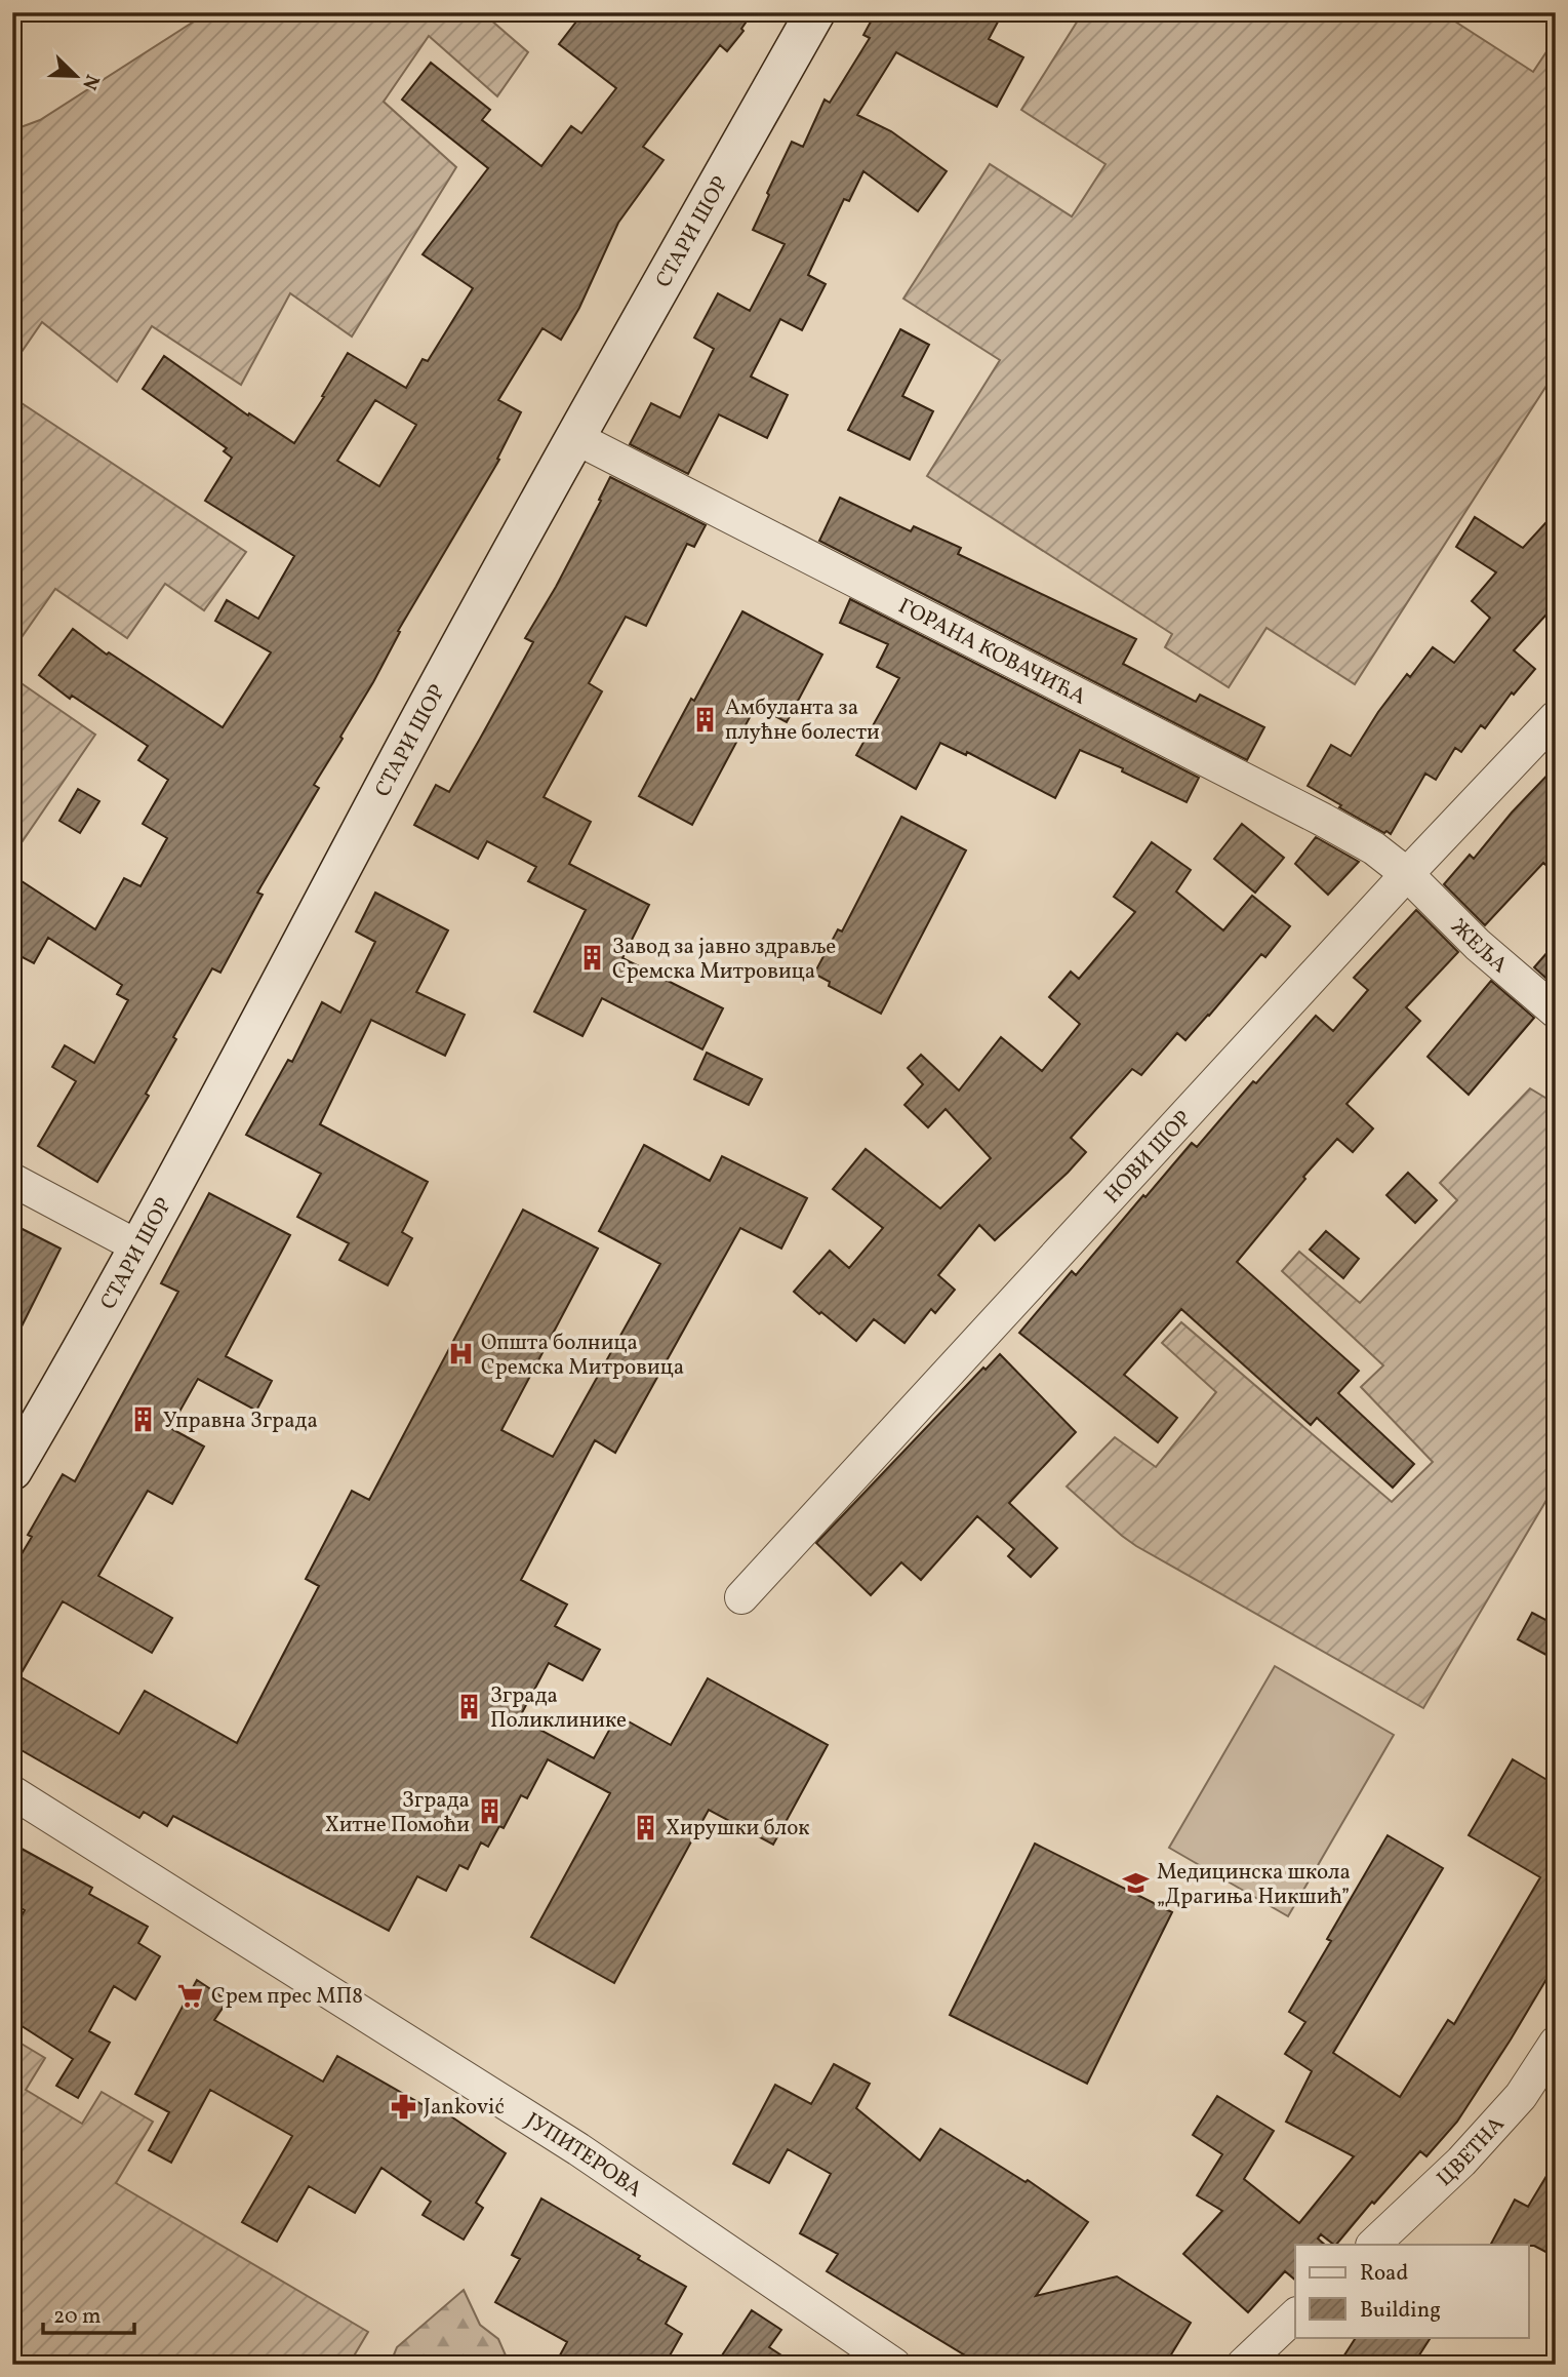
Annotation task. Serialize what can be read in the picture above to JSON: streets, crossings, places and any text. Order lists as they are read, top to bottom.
{
  "streets": {
    "main road": ["СТАРИ ШОР"],
    "street": [
      "ГОРАНА КОВАЧИЋА",
      "ЖЕЉА",
      "НОВИ ШОР",
      "ЦВЕТНА",
      "ЈУПИТЕРОВА"
    ]
  },
  "crossings": [
    ["СТАРИ ШОР", "ГОРАНА КОВАЧИЋА"],
    ["ГОРАНА КОВАЧИЋА", "ЖЕЉА"],
    ["ГОРАНА КОВАЧИЋА", "НОВИ ШОР"],
    ["ЖЕЉА", "НОВИ ШОР"]
  ],
  "places": {
    "building": [
      "Амбуланта за плућне болести",
      "Завод за јавно здравље Сремска Митровица",
      "Управна Зграда",
      "Зграда Поликлинике",
      "Зграда Хитне Помоћи",
      "Хирушки блок"
    ],
    "hospital": ["Општа болница Сремска Митровица"],
    "school or university": ["Медицинска школа „Драгиња Никшић”"],
    "supermarket": ["Срем прес МП8"],
    "pharmacy": ["Janković"]
  },
  "legend": ["Road", "Building"],
  "scale_bar": "20 m",
  "north": "bottom right"
}
